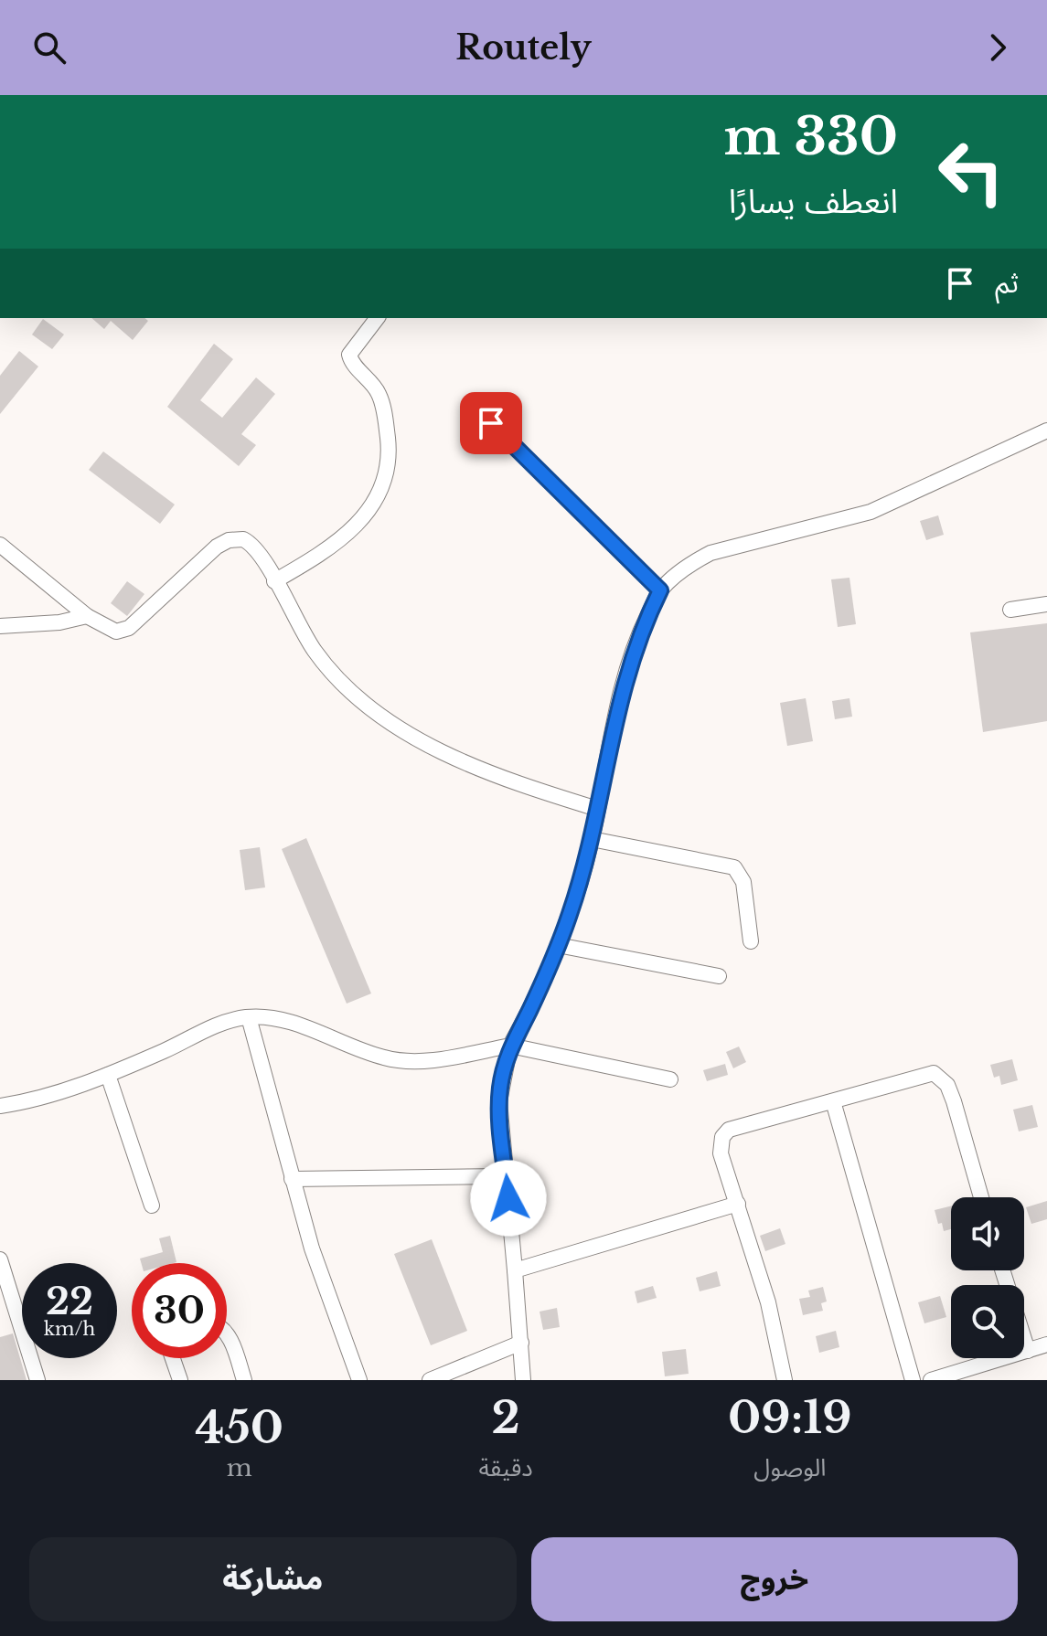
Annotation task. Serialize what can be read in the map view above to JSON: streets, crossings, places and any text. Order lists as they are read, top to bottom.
{
  "page": {
    "header": "Routely",
    "turn": ["330 m", "انعطف يسارًا"],
    "then": "ثم",
    "speed": "22 km/h",
    "limit": "30",
    "eta": [
      "09:19",
      "الوصول",
      "2",
      "دقيقة",
      "450",
      "m"
    ],
    "buttons": ["خروج", "مشاركة"]
  }
}
